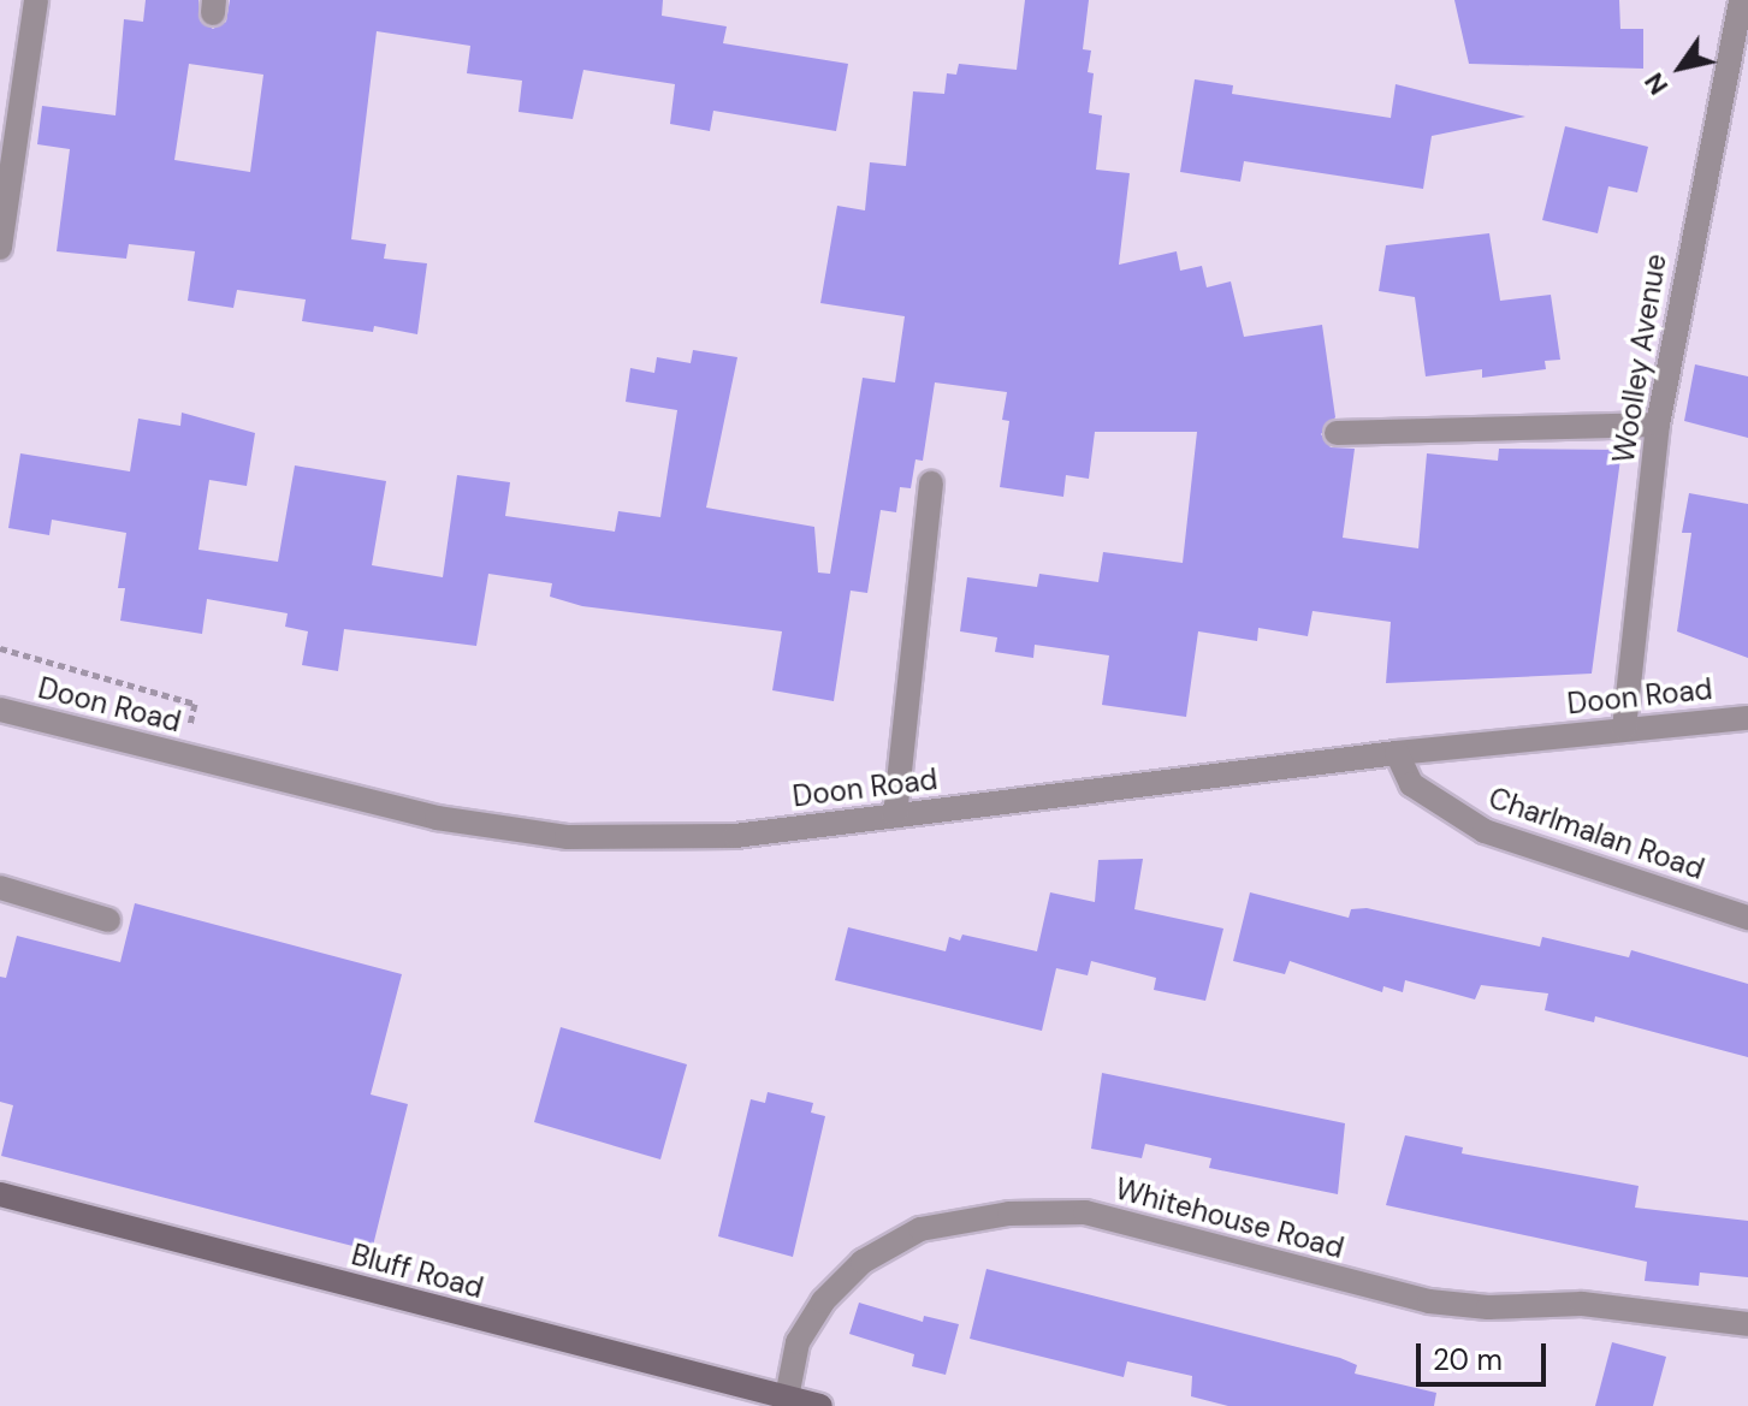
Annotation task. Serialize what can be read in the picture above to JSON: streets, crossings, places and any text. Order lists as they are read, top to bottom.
{
  "streets": {
    "main road": ["Bluff Road"],
    "street": [
      "Woolley Avenue",
      "Doon Road",
      "Charlmalan Road",
      "Whitehouse Road"
    ]
  },
  "crossings": [
    ["Woolley Avenue", "Doon Road"],
    ["Doon Road", "Charlmalan Road"],
    ["Whitehouse Road", "Bluff Road"]
  ],
  "scale_bar": "20 m",
  "north": "bottom left"
}
